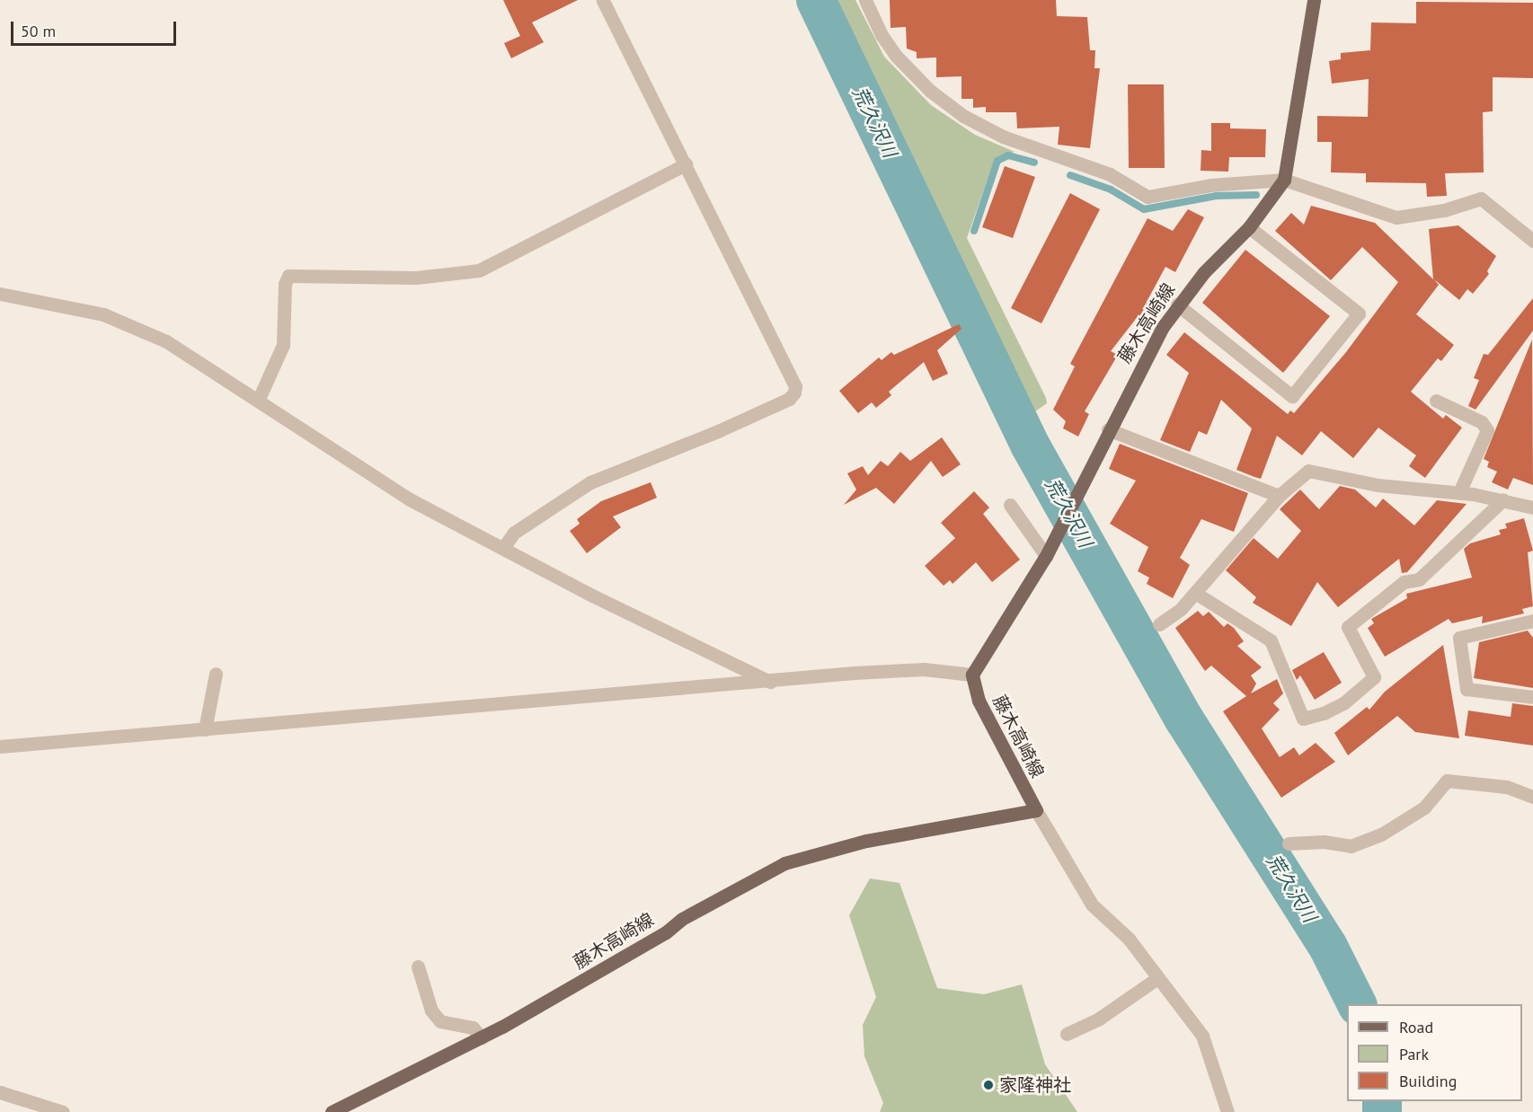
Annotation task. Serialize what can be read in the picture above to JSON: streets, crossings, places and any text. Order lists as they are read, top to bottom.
{
  "streets": {
    "main road": ["藤木高崎線"]
  },
  "water": ["荒久沢川"],
  "places": ["家隆神社"],
  "legend": ["Road", "Park", "Building"],
  "scale_bar": "50 m"
}
